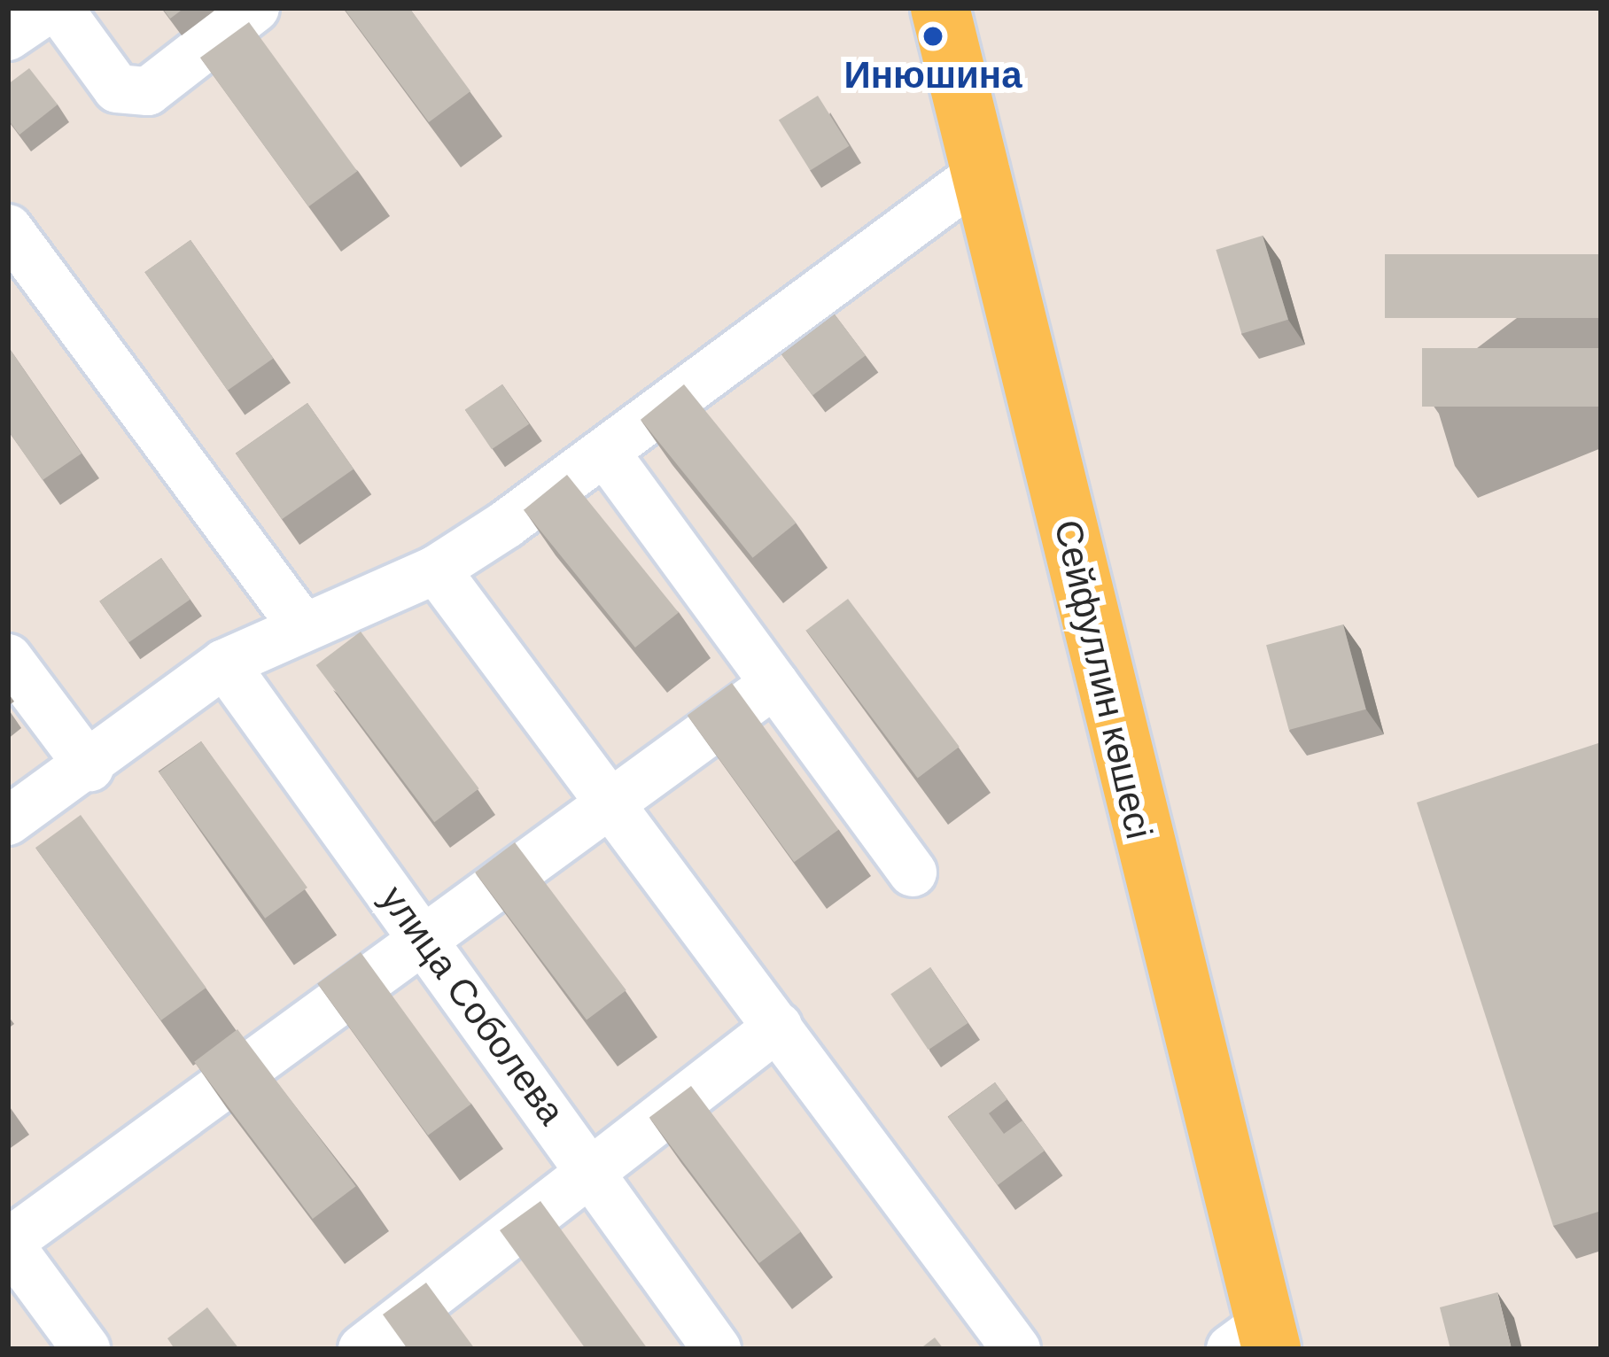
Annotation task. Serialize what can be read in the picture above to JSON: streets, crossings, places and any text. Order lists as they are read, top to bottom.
{
  "streets": {
    "main road": ["Сейфуллин көшесі"],
    "street": ["улица Соболева"]
  },
  "places": ["Инюшина"]
}
